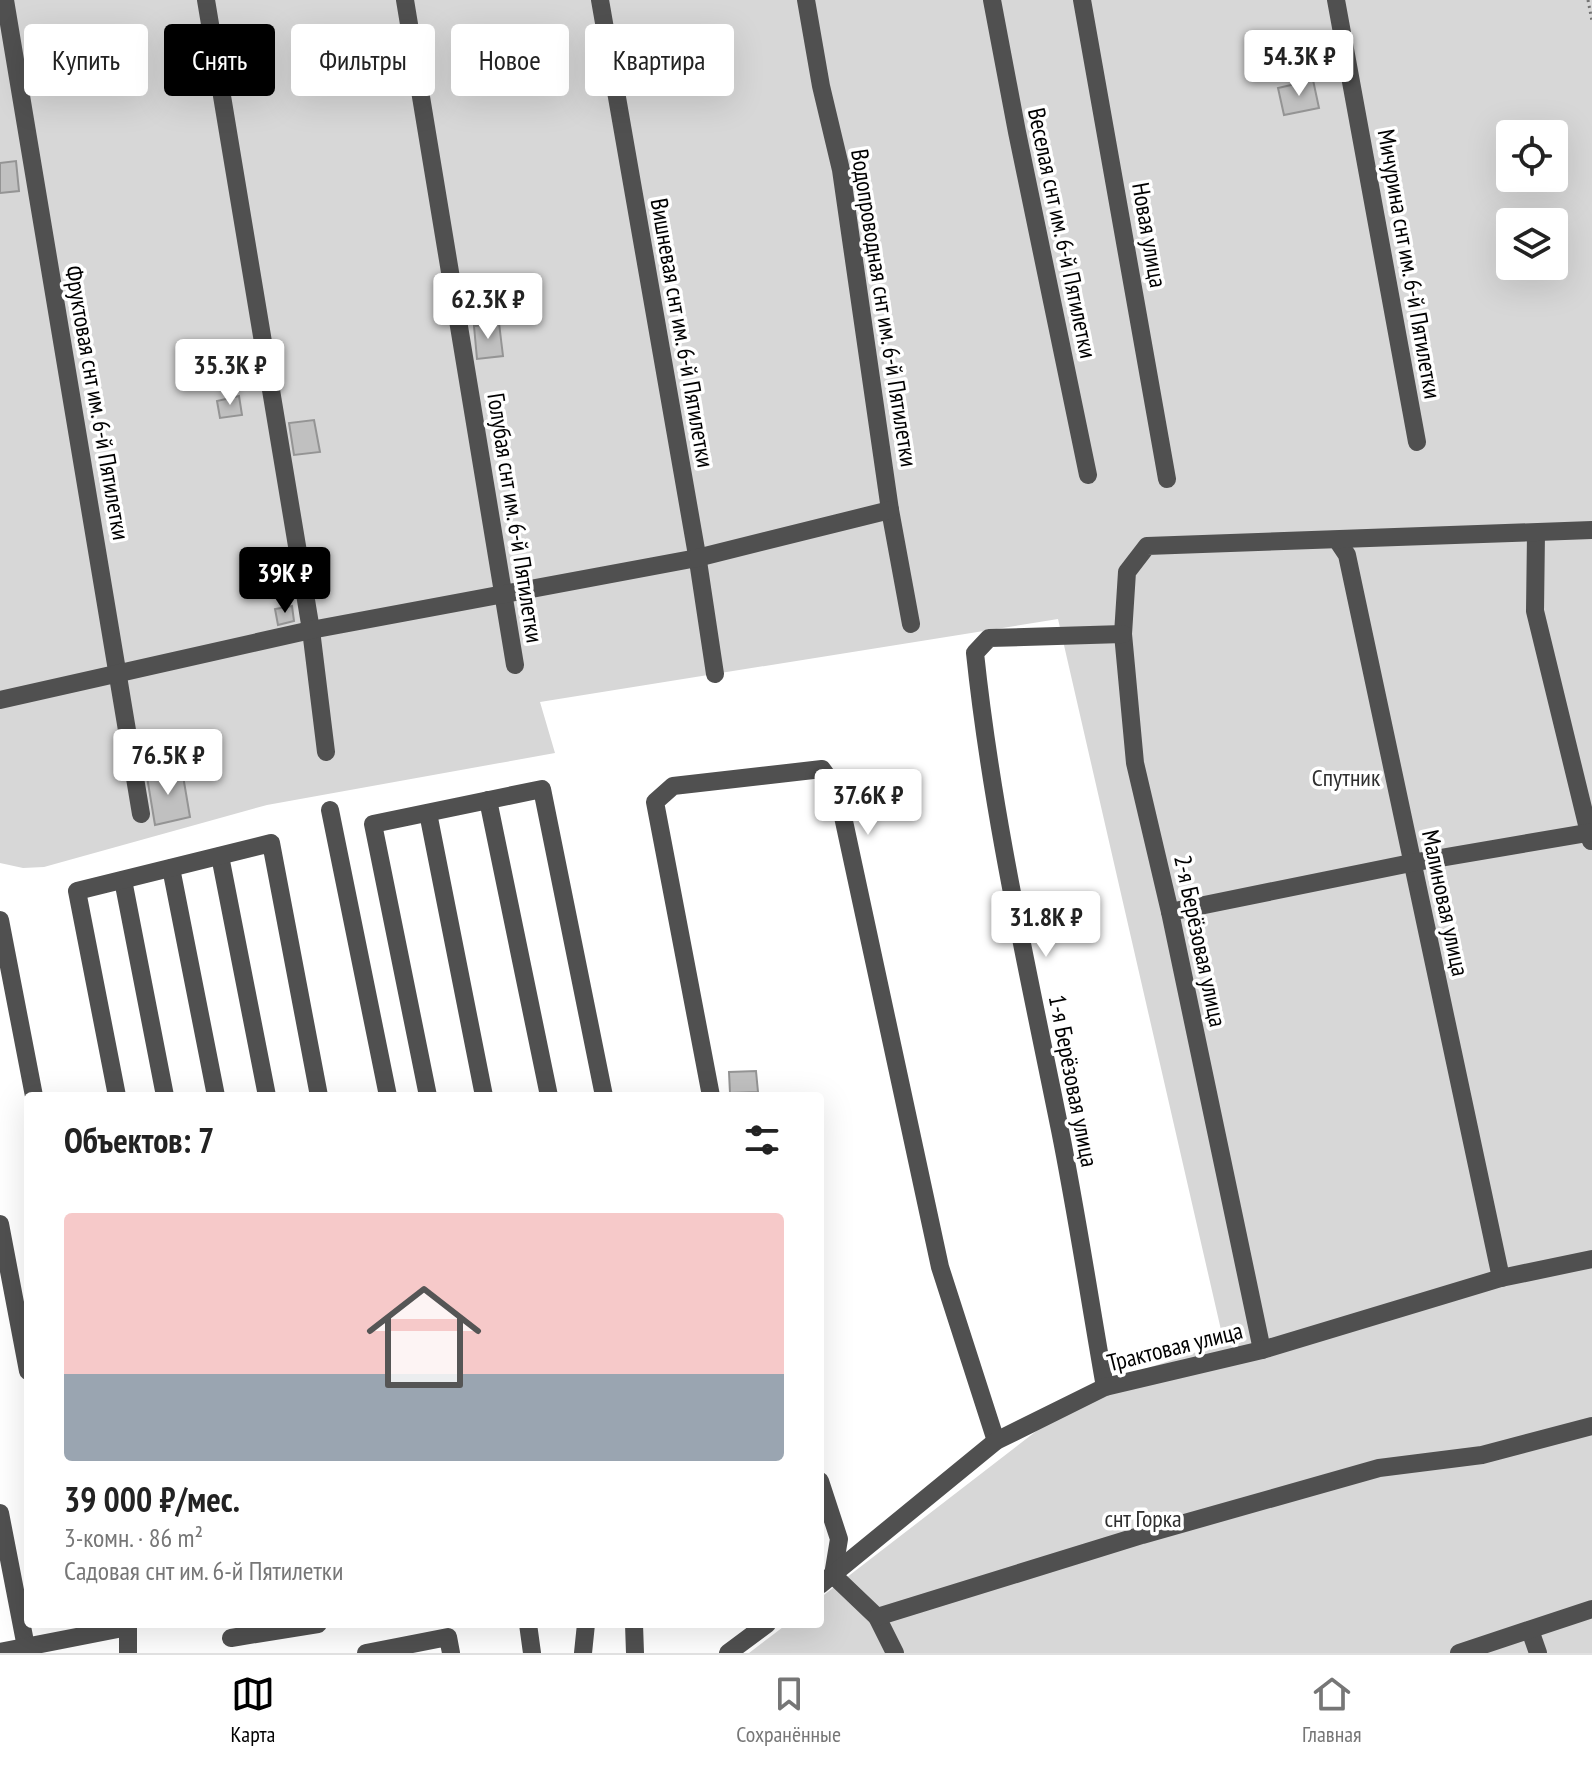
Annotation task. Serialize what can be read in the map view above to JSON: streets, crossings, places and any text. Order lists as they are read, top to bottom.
{
  "streets": {
    "street": [
      "Веселая снт им. 6-й Пятилетки",
      "Новая улица",
      "Мичурина снт им. 6-й Пятилетки",
      "Водопроводная снт им. 6-й Пятилетки",
      "Вишневая снт им. 6-й Пятилетки",
      "Фруктовая снт им. 6-й Пятилетки",
      "Голубая снт им. 6-й Пятилетки",
      "Малиновая улица",
      "2-я Берёзовая улица",
      "1-я Берёзовая улица",
      "Трактовая улица"
    ]
  },
  "crossings": [
    ["Малиновая улица", "2-я Берёзовая улица"],
    ["Малиновая улица", "Трактовая улица"],
    ["2-я Берёзовая улица", "1-я Берёзовая улица"],
    ["2-я Берёзовая улица", "Трактовая улица"],
    ["1-я Берёзовая улица", "Трактовая улица"]
  ],
  "parks": ["Спутник", "снт Горка"],
  "page": {
    "chip": [
      "Купить",
      "Снять",
      "Фильтры",
      "Новое",
      "Квартира"
    ],
    "price": [
      "54.3K ₽",
      "62.3K ₽",
      "35.3K ₽",
      "39K ₽",
      "76.5K ₽",
      "37.6K ₽",
      "31.8K ₽"
    ],
    "heading": "Объектов: 7",
    "list": [
      {
        "name": "39 000 ₽/мес.",
        "note": "3-комн. · 86 m² · Садовая снт им. 6-й Пятилетки"
      }
    ],
    "tabs": ["Карта", "Сохранённые", "Главная"]
  }
}
